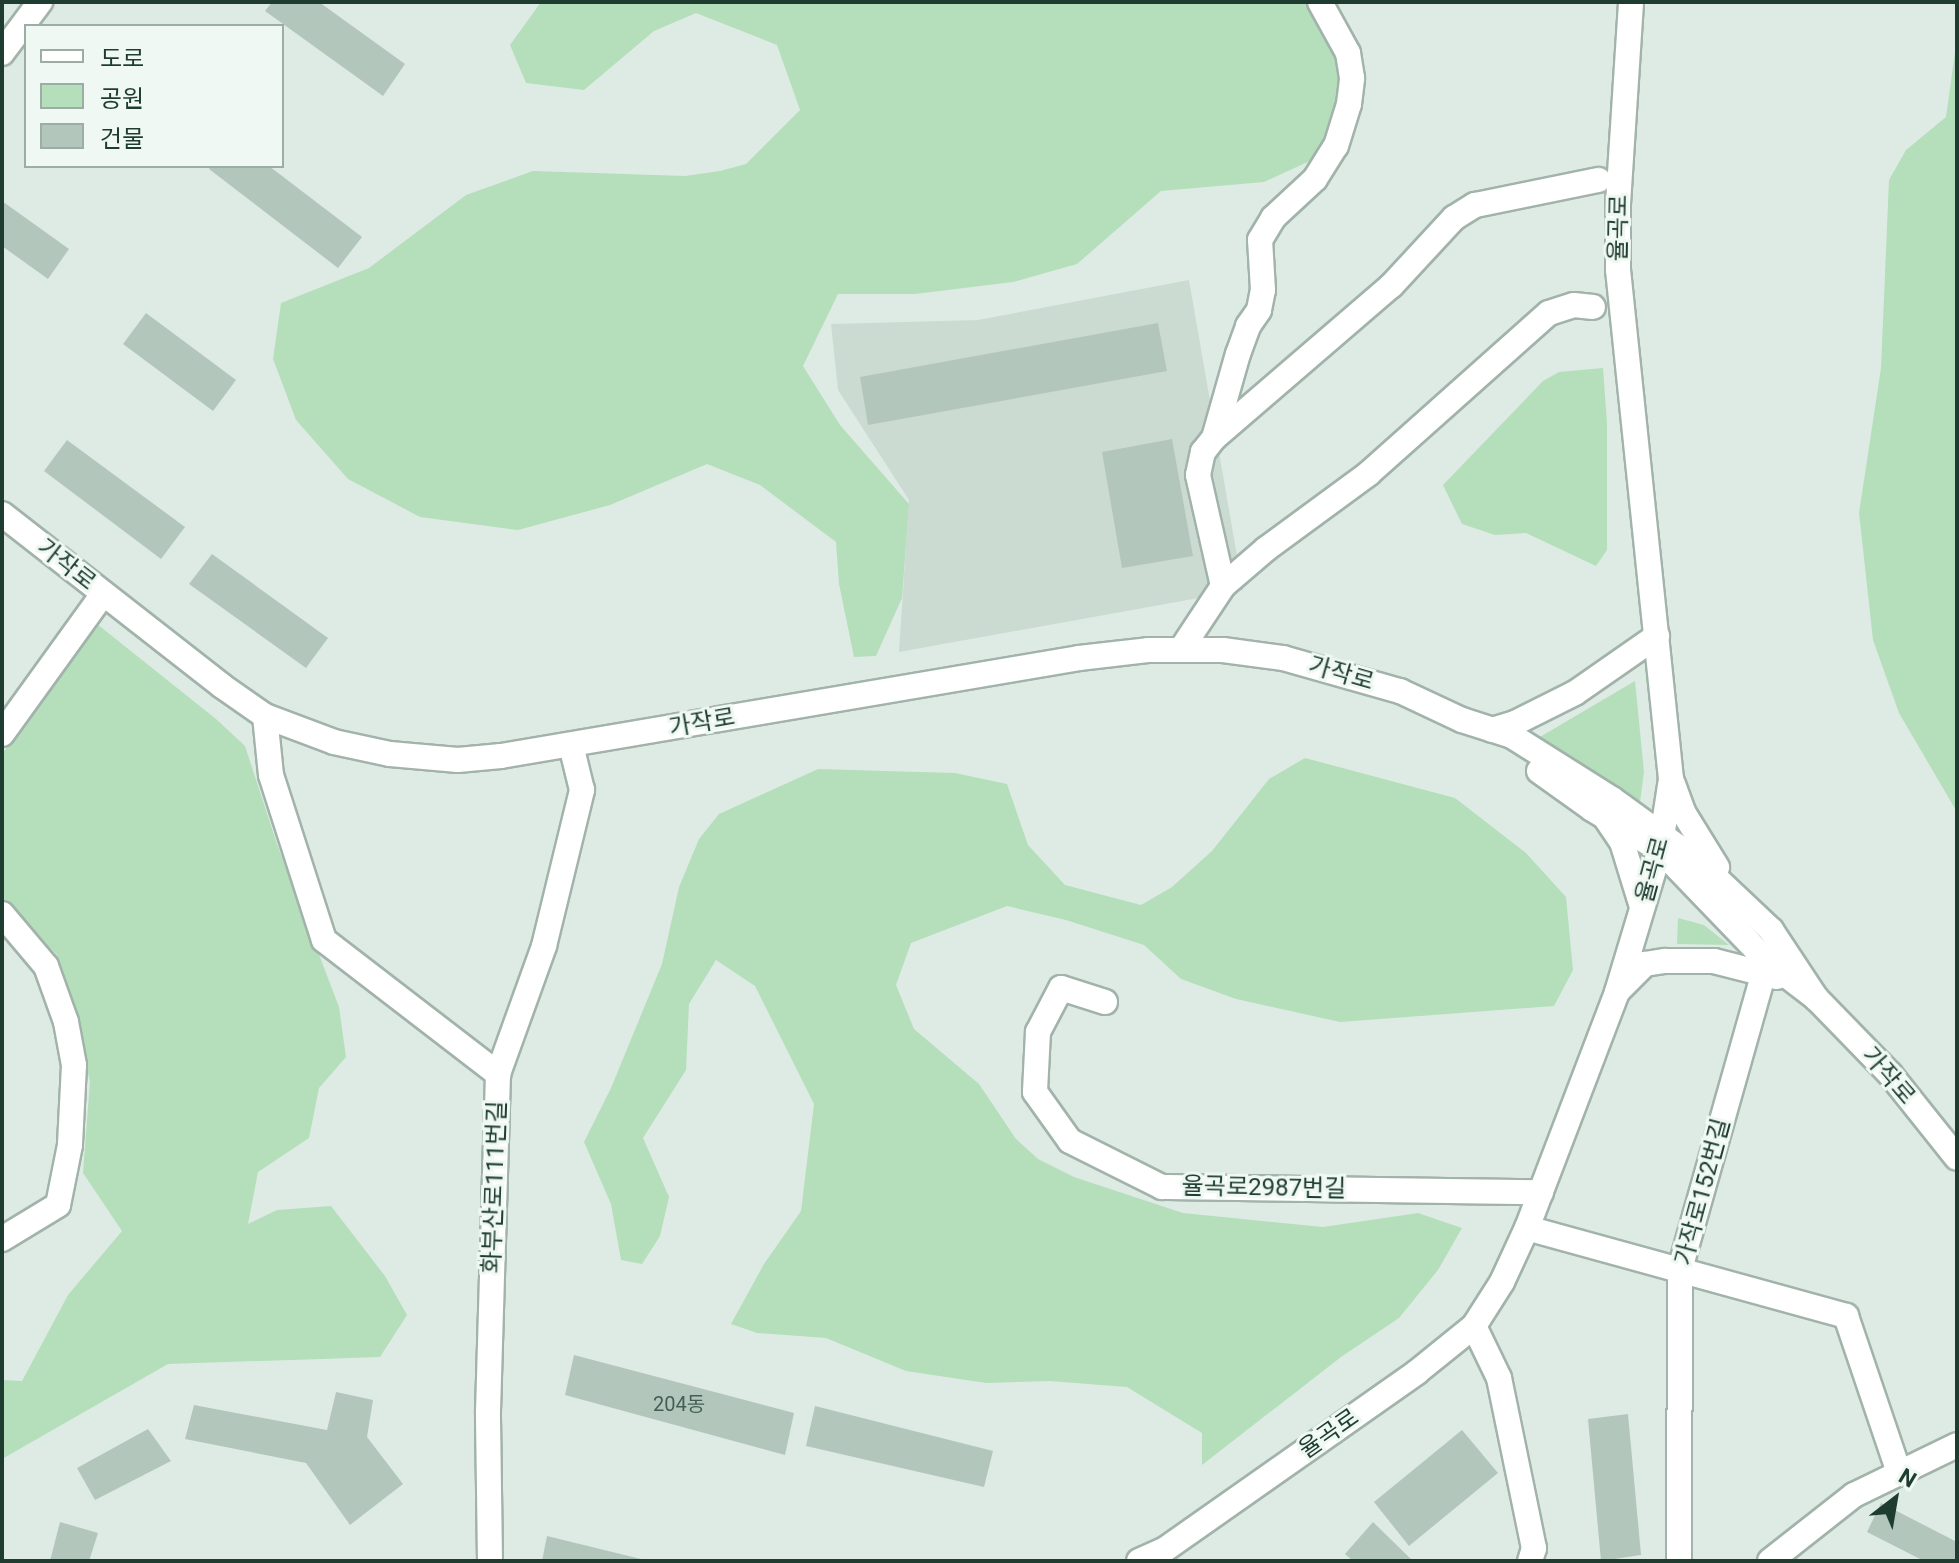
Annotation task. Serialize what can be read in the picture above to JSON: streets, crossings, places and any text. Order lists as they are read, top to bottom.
{
  "streets": {
    "street": [
      "율곡로",
      "가작로",
      "화부산로111번길",
      "율곡로2987번길",
      "가작로152번길"
    ]
  },
  "crossings": [
    ["율곡로", "가작로"],
    ["율곡로", "율곡로2987번길"],
    ["가작로", "화부산로111번길"]
  ],
  "house_numbers": ["204동"],
  "legend": ["도로", "공원", "건물"],
  "north": "top right"
}
